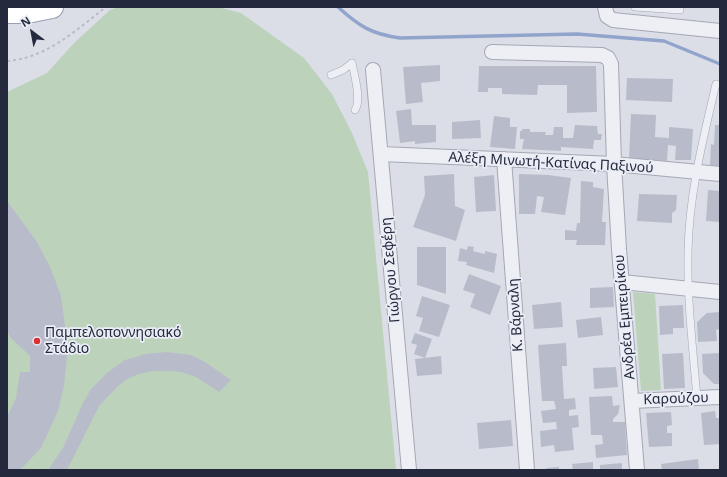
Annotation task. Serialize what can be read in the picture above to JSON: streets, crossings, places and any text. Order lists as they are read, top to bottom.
{
  "streets": {
    "street": [
      "Αλέξη Μινωτή-Κατίνας Παξινού",
      "Γιώργου Σεφέρη",
      "Κ. Βάρναλη",
      "Ανδρέα Εμπειρίκου",
      "Καρούζου"
    ]
  },
  "crossings": [
    ["Αλέξη Μινωτή-Κατίνας Παξινού", "Γιώργου Σεφέρη"],
    ["Αλέξη Μινωτή-Κατίνας Παξινού", "Κ. Βάρναλη"],
    ["Αλέξη Μινωτή-Κατίνας Παξινού", "Ανδρέα Εμπειρίκου"],
    ["Ανδρέα Εμπειρίκου", "Καρούζου"]
  ],
  "places": ["Παμπελοποννησιακό Στάδιο"],
  "north": "top left"
}
